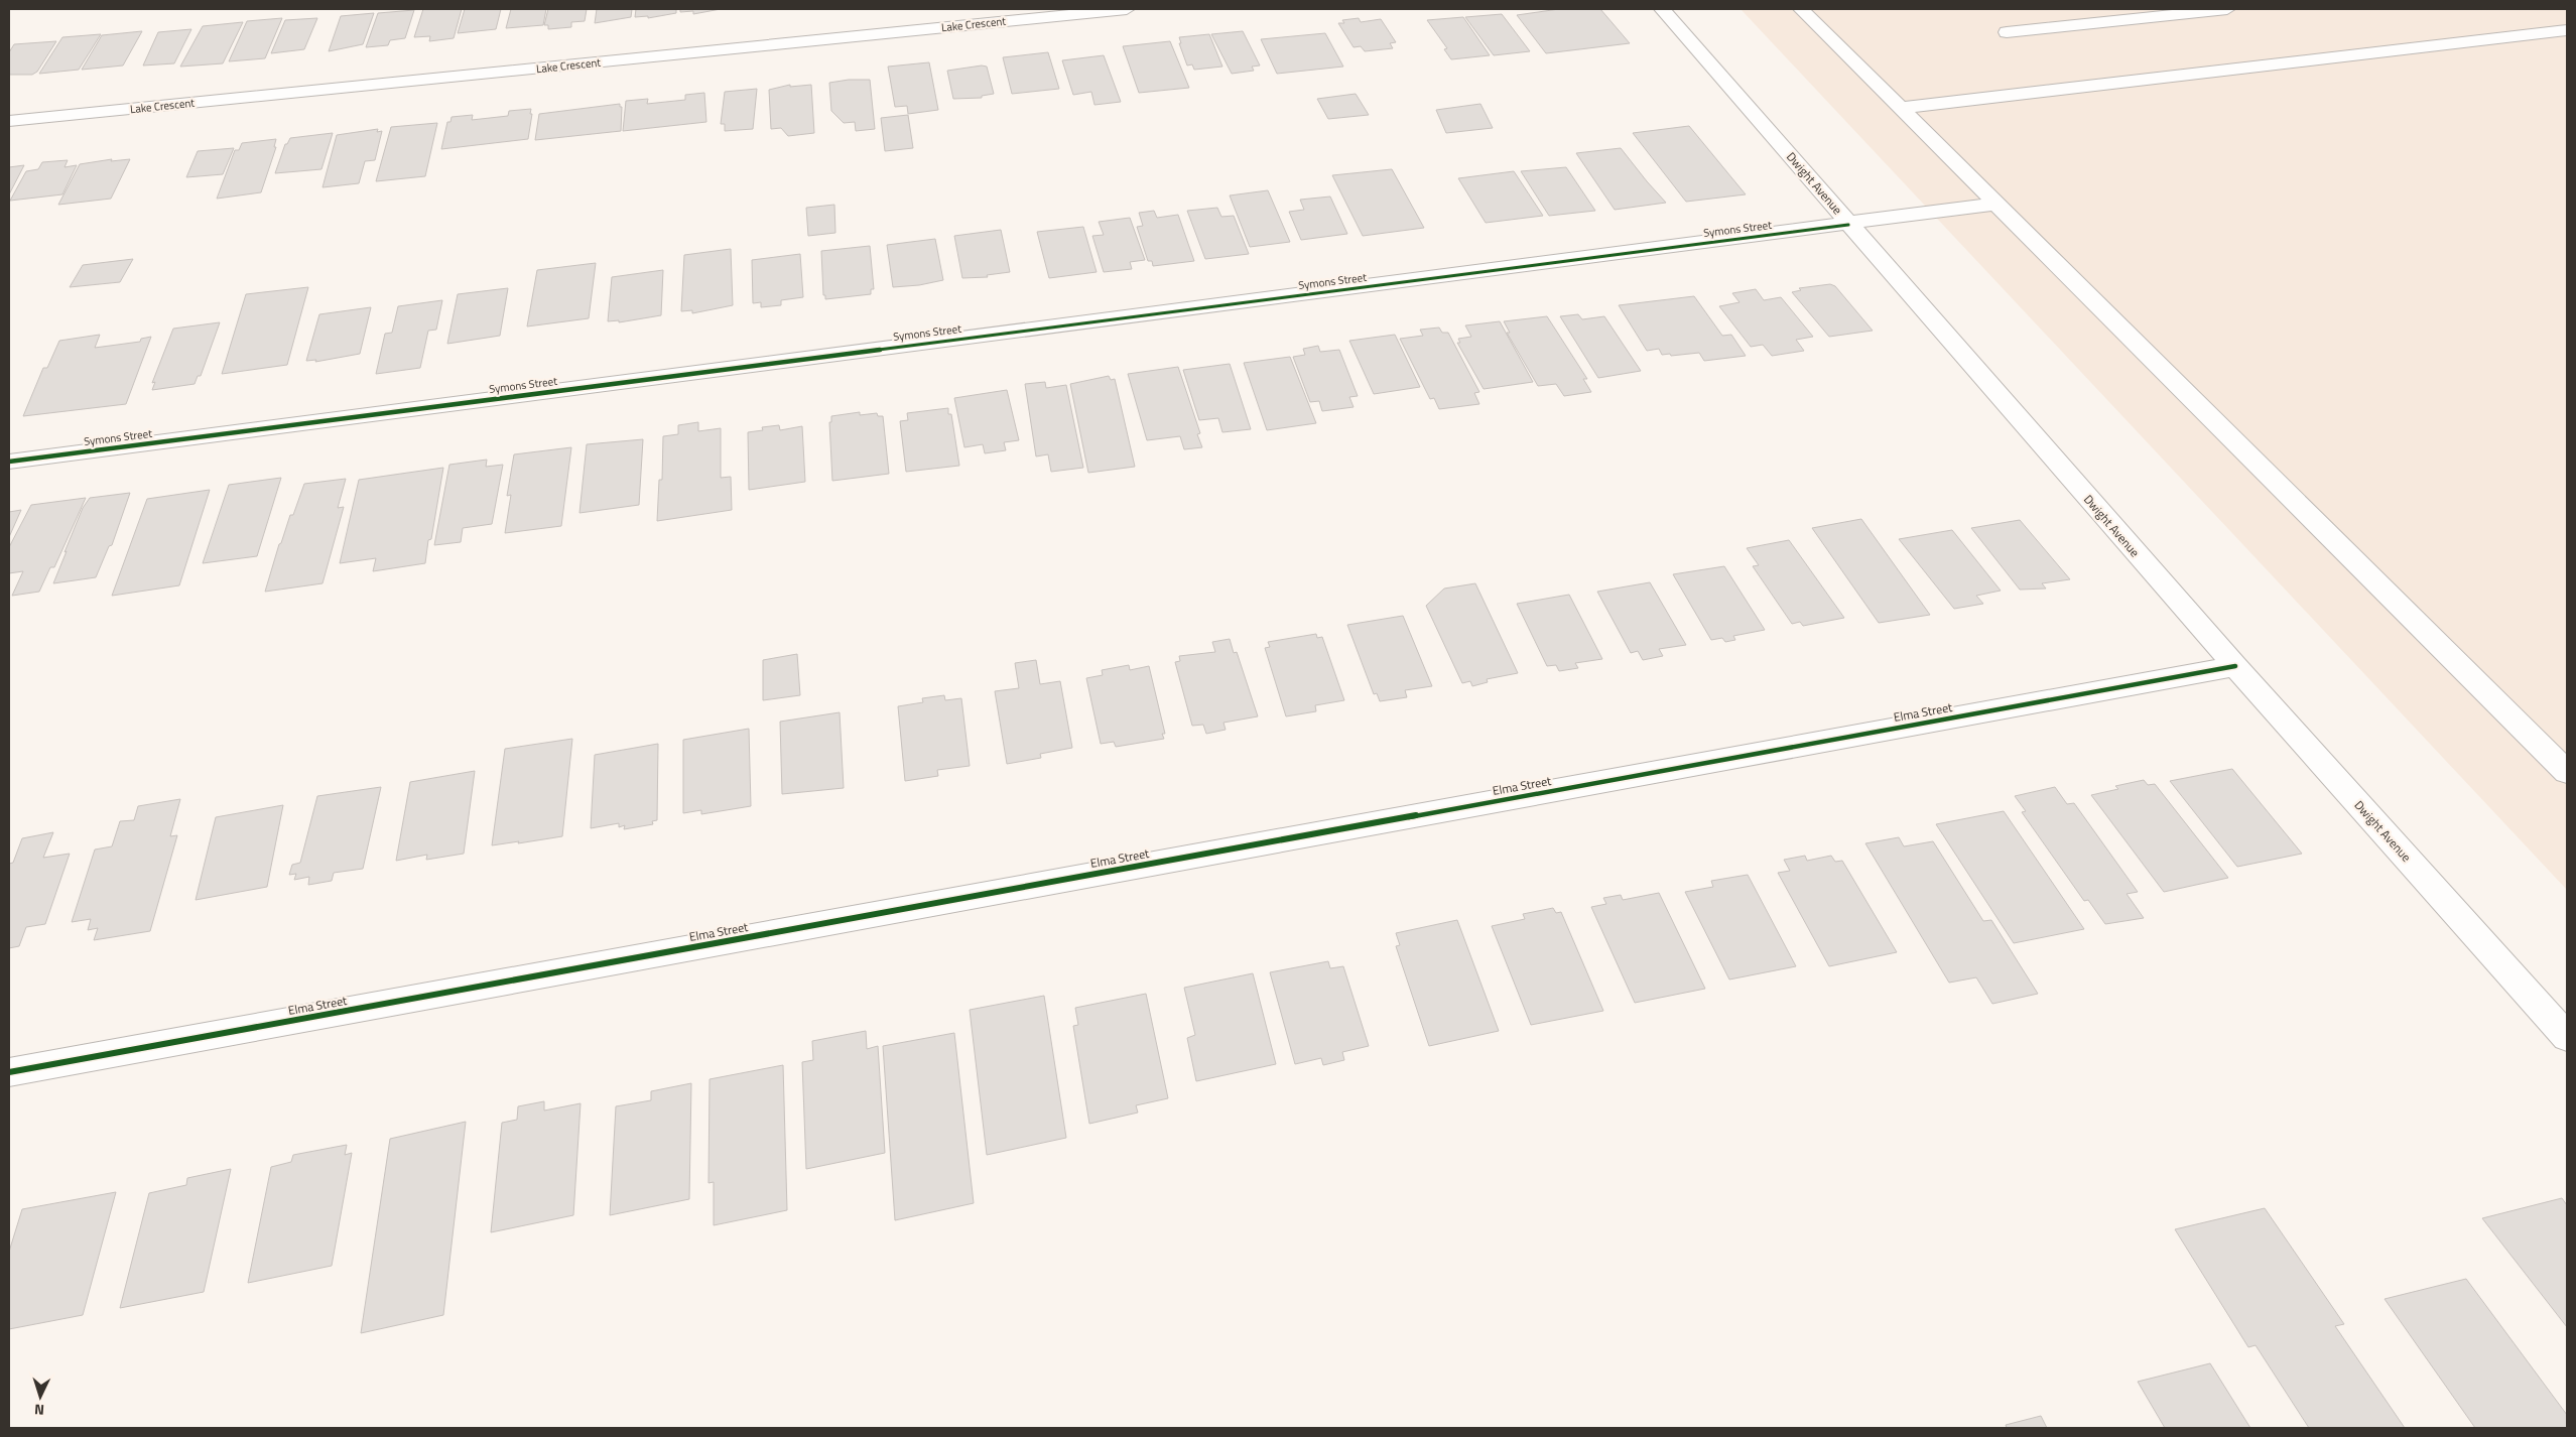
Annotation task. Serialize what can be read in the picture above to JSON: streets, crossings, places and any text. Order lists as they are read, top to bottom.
{
  "streets": {
    "street": [
      "Lake Crescent",
      "Dwight Avenue",
      "Symons Street",
      "Elma Street"
    ]
  },
  "crossings": [
    ["Dwight Avenue", "Symons Street"],
    ["Dwight Avenue", "Elma Street"]
  ],
  "north": "bottom"
}
